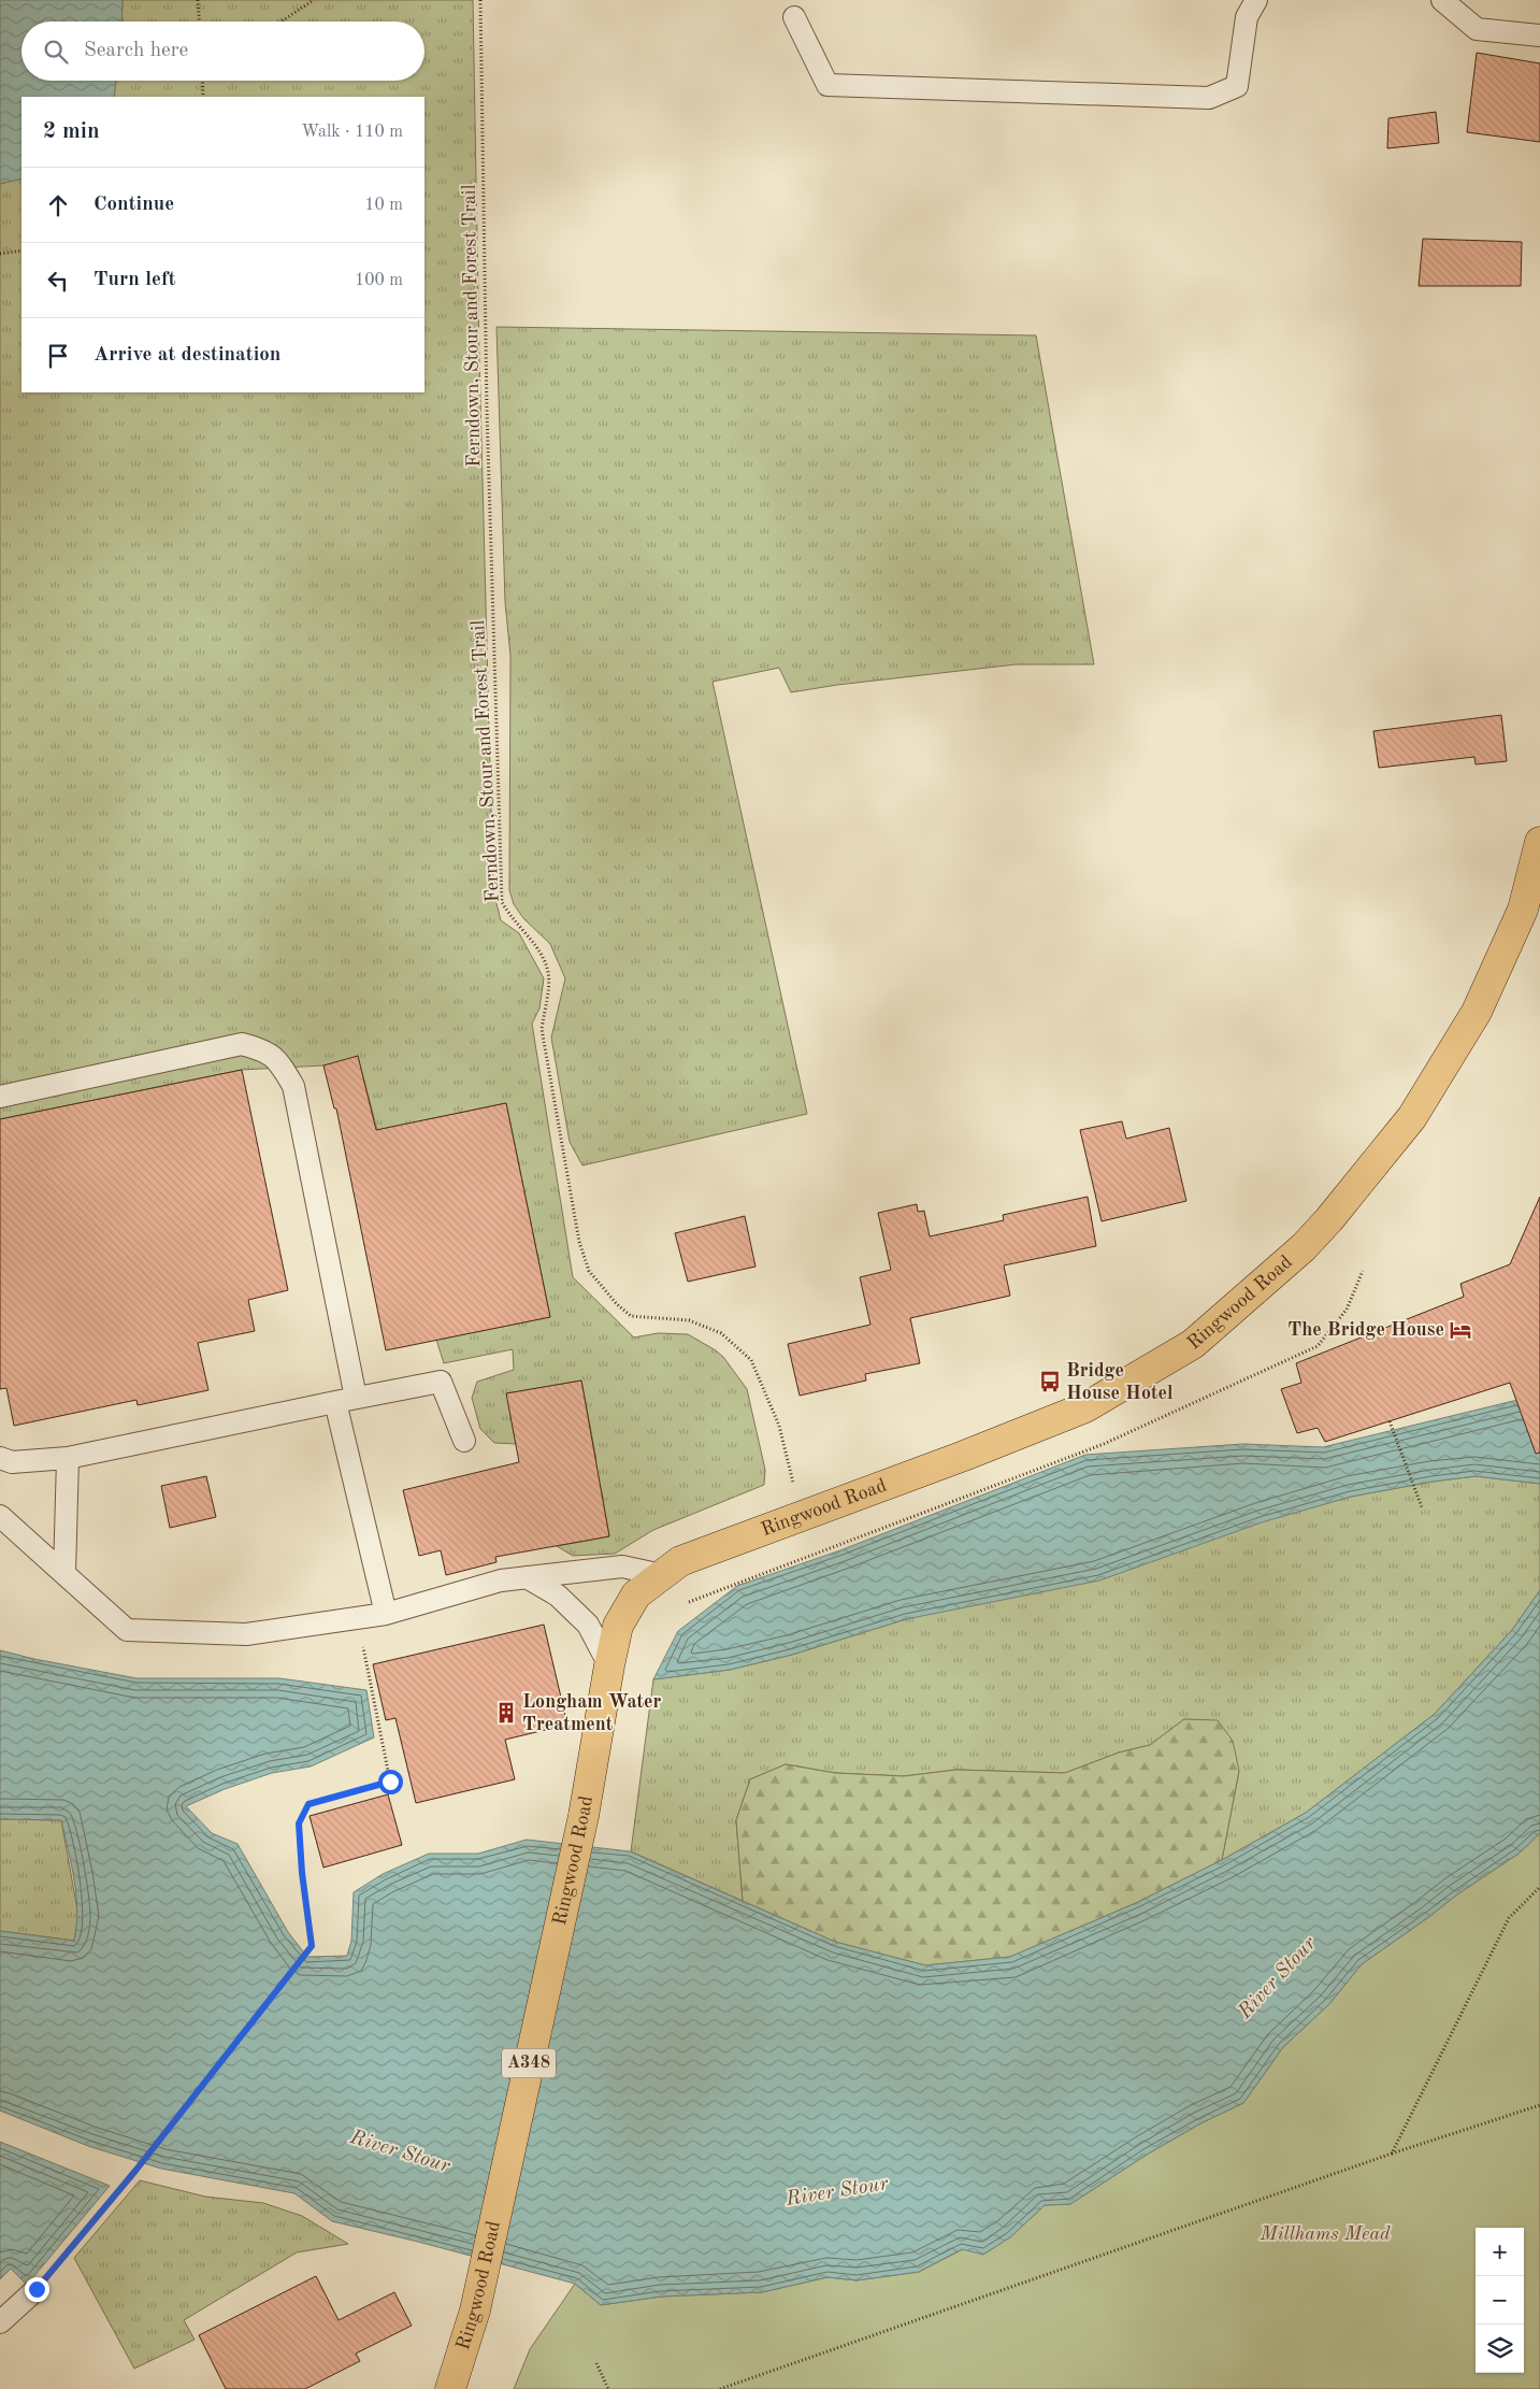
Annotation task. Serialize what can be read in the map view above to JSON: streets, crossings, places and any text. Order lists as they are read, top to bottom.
{
  "streets": {
    "highway": ["Ringwood Road", "A348"],
    "path": ["Ferndown, Stour and Forest Trail"]
  },
  "crossings": [
    ["Ferndown, Stour and Forest Trail", "Ringwood Road"]
  ],
  "water": ["River Stour"],
  "parks": ["Millhams Mead"],
  "places": {
    "hotel": ["The Bridge House"],
    "bus stop": ["Bridge House Hotel"],
    "building": ["Longham Water Treatment"]
  },
  "page": {
    "search": "Search here",
    "heading": ["2 min", "Walk · 110 m"],
    "list": [
      ["Continue", "10 m"],
      ["Turn left", "100 m"],
      "Arrive at destination"
    ],
    "map_buttons": ["+", "−"]
  }
}
